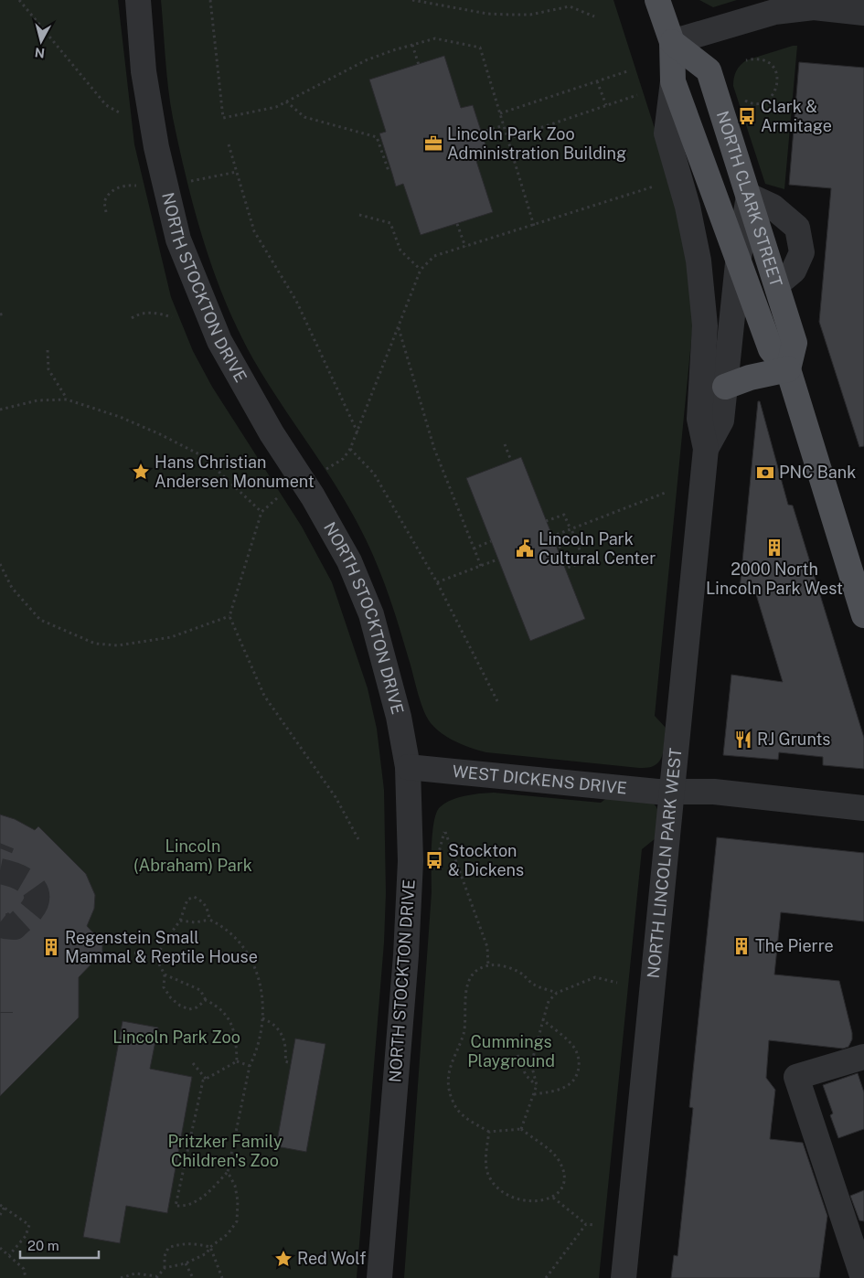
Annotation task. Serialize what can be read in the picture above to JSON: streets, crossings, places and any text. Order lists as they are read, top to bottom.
{
  "streets": {
    "main road": ["NORTH CLARK STREET"],
    "street": ["NORTH STOCKTON DRIVE", "WEST DICKENS DRIVE", "NORTH LINCOLN PARK WEST"]
  },
  "crossings": [
    ["NORTH CLARK STREET", "NORTH LINCOLN PARK WEST"],
    ["NORTH STOCKTON DRIVE", "WEST DICKENS DRIVE"],
    ["WEST DICKENS DRIVE", "NORTH LINCOLN PARK WEST"]
  ],
  "parks": [
    "Lincoln (Abraham) Park",
    "Lincoln Park Zoo",
    "Cummings Playground",
    "Pritzker Family Children's Zoo"
  ],
  "places": {
    "bus stop": ["Clark & Armitage", "Stockton & Dickens"],
    "office": ["Lincoln Park Zoo Administration Building"],
    "place": ["Hans Christian Andersen Monument", "Red Wolf"],
    "bank": ["PNC Bank"],
    "building": ["2000 North Lincoln Park West", "The Pierre", "Regenstein Small Mammal & Reptile House"],
    "public building": ["Lincoln Park Cultural Center"],
    "restaurant": ["RJ Grunts"]
  },
  "scale_bar": "20 m",
  "north": "bottom"
}
